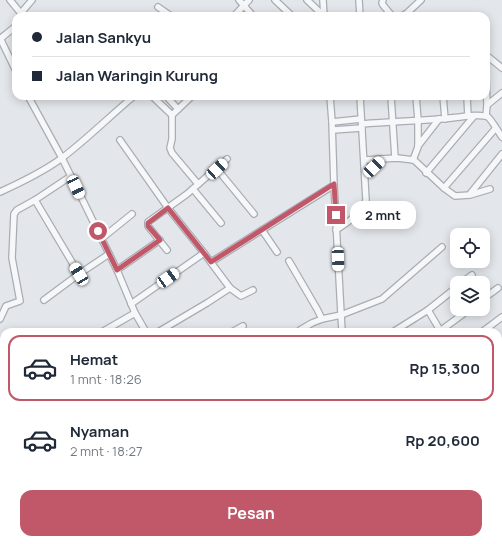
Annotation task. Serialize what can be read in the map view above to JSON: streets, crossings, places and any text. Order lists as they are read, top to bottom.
{
  "page": {
    "banner": ["Jalan Sankyu", "Jalan Waringin Kurung"],
    "bubble": "2 mnt",
    "list": [
      {
        "name": "Hemat",
        "note": "1 mnt · 18:26",
        "value": "Rp 15,300"
      },
      {
        "name": "Nyaman",
        "note": "2 mnt · 18:27",
        "value": "Rp 20,600"
      }
    ],
    "buttons": "Pesan"
  }
}
